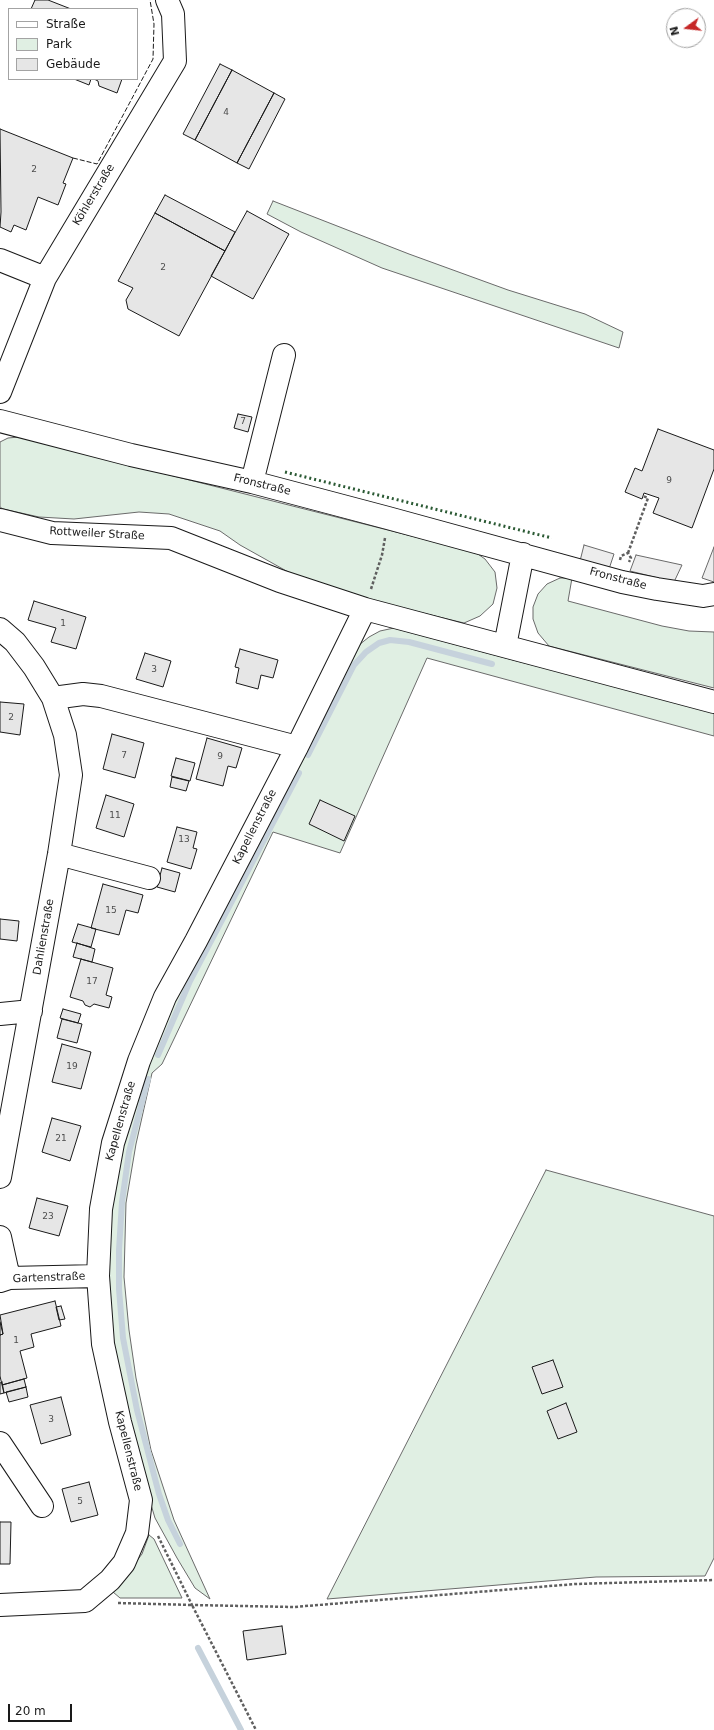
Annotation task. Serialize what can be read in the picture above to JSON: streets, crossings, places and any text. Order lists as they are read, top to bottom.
{
  "streets": {
    "street": [
      "Köhlerstraße",
      "Fronstraße",
      "Rottweiler Straße",
      "Kapellenstraße",
      "Dahlienstraße",
      "Gartenstraße"
    ]
  },
  "crossings": [
    ["Rottweiler Straße", "Kapellenstraße"],
    ["Kapellenstraße", "Gartenstraße"]
  ],
  "house_numbers": [
    "4",
    "2",
    "2",
    "7",
    "9",
    "1",
    "3",
    "2",
    "7",
    "9",
    "11",
    "13",
    "15",
    "17",
    "19",
    "21",
    "23",
    "1",
    "3",
    "5"
  ],
  "legend": ["Straße", "Park", "Gebäude"],
  "scale_bar": "20 m",
  "north": "left"
}
